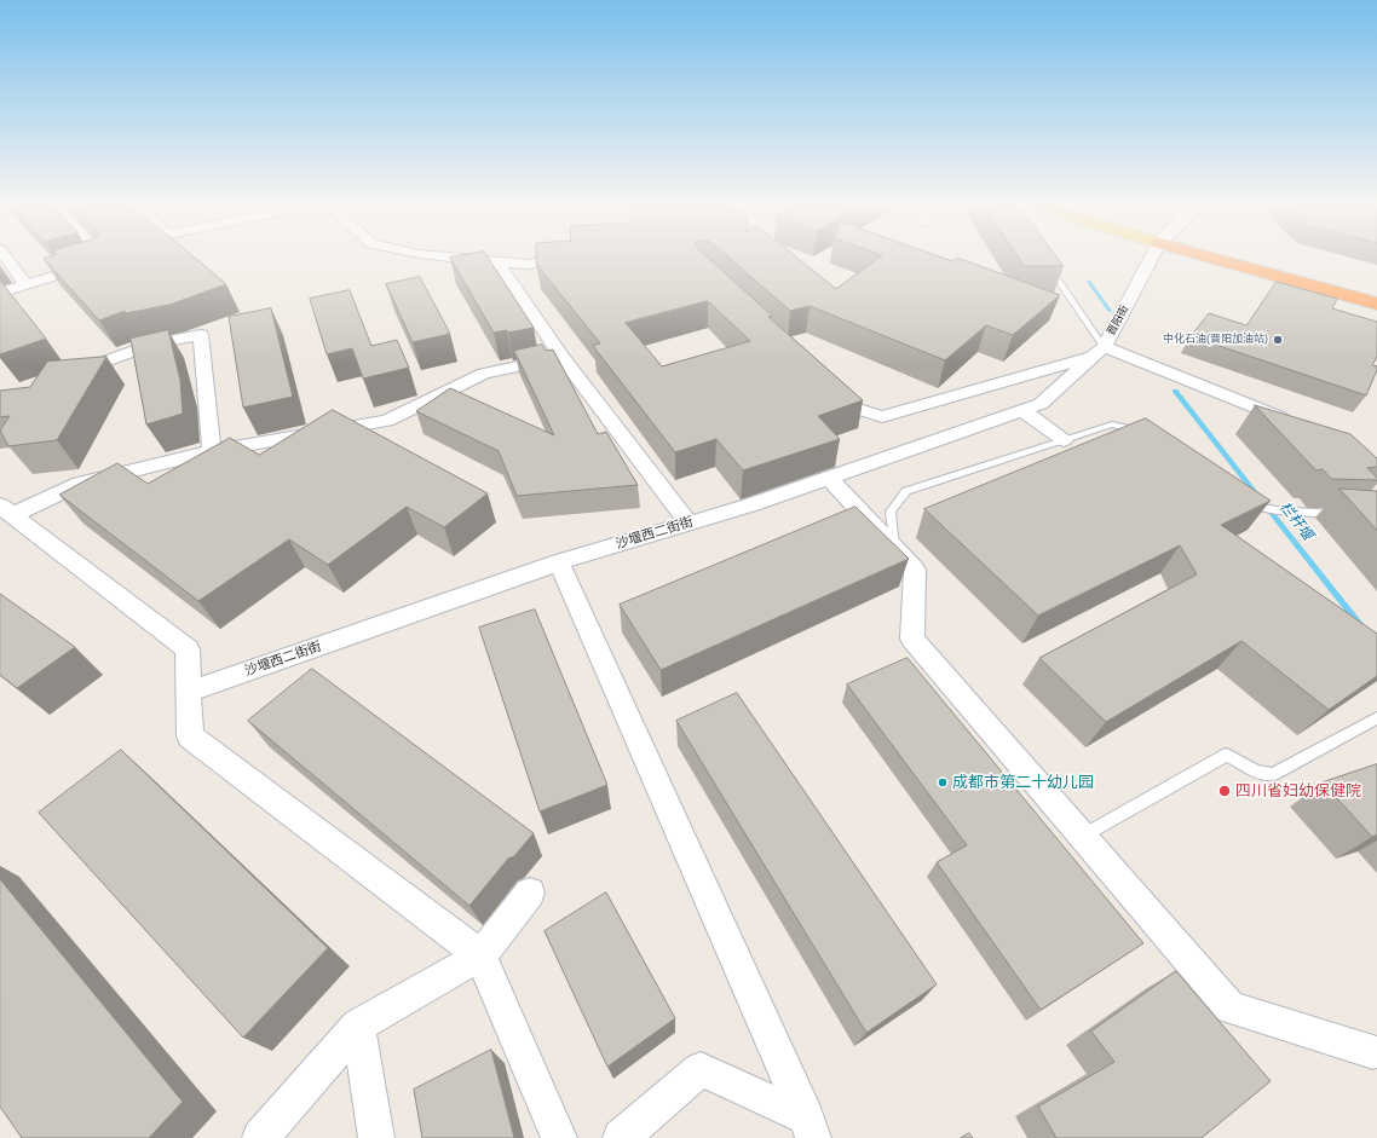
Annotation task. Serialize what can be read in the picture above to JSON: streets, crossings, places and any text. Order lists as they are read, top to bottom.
{
  "streets": {
    "street": ["晋阳街", "沙堰西二街街"]
  },
  "crossings": [
    ["晋阳街", "沙堰西二街街"]
  ],
  "water": ["栏杆堰"],
  "places": ["中化石油(晋阳加油站)", "成都市第二十幼儿园", "四川省妇幼保健院"]
}
